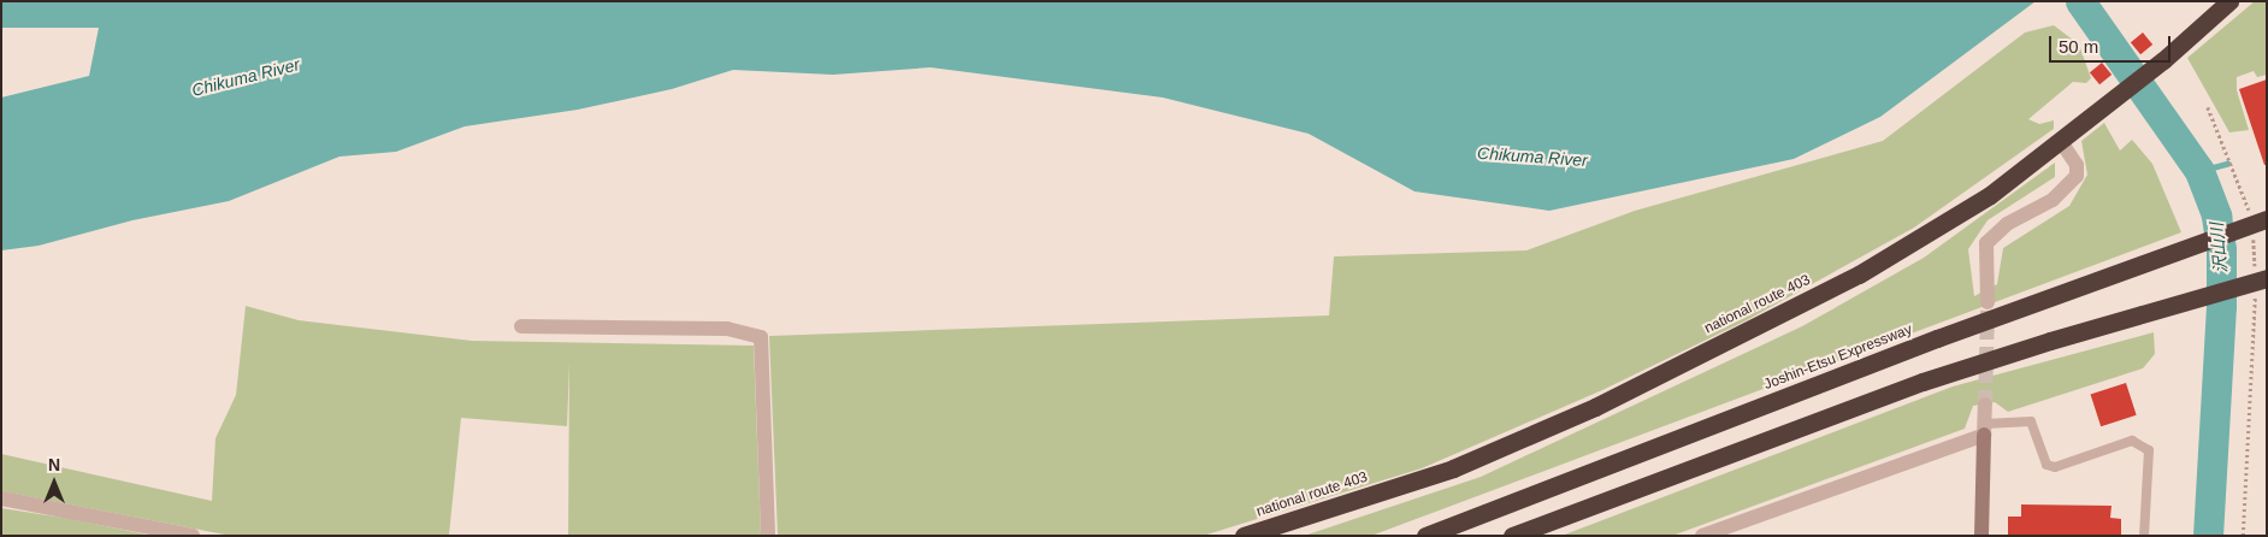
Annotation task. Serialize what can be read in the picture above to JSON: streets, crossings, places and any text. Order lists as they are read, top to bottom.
{
  "streets": {
    "highway": ["national route 403", "Joshin-Etsu Expressway"]
  },
  "water": ["Chikuma River", "沢山川"],
  "scale_bar": "50 m",
  "north": "top"
}
